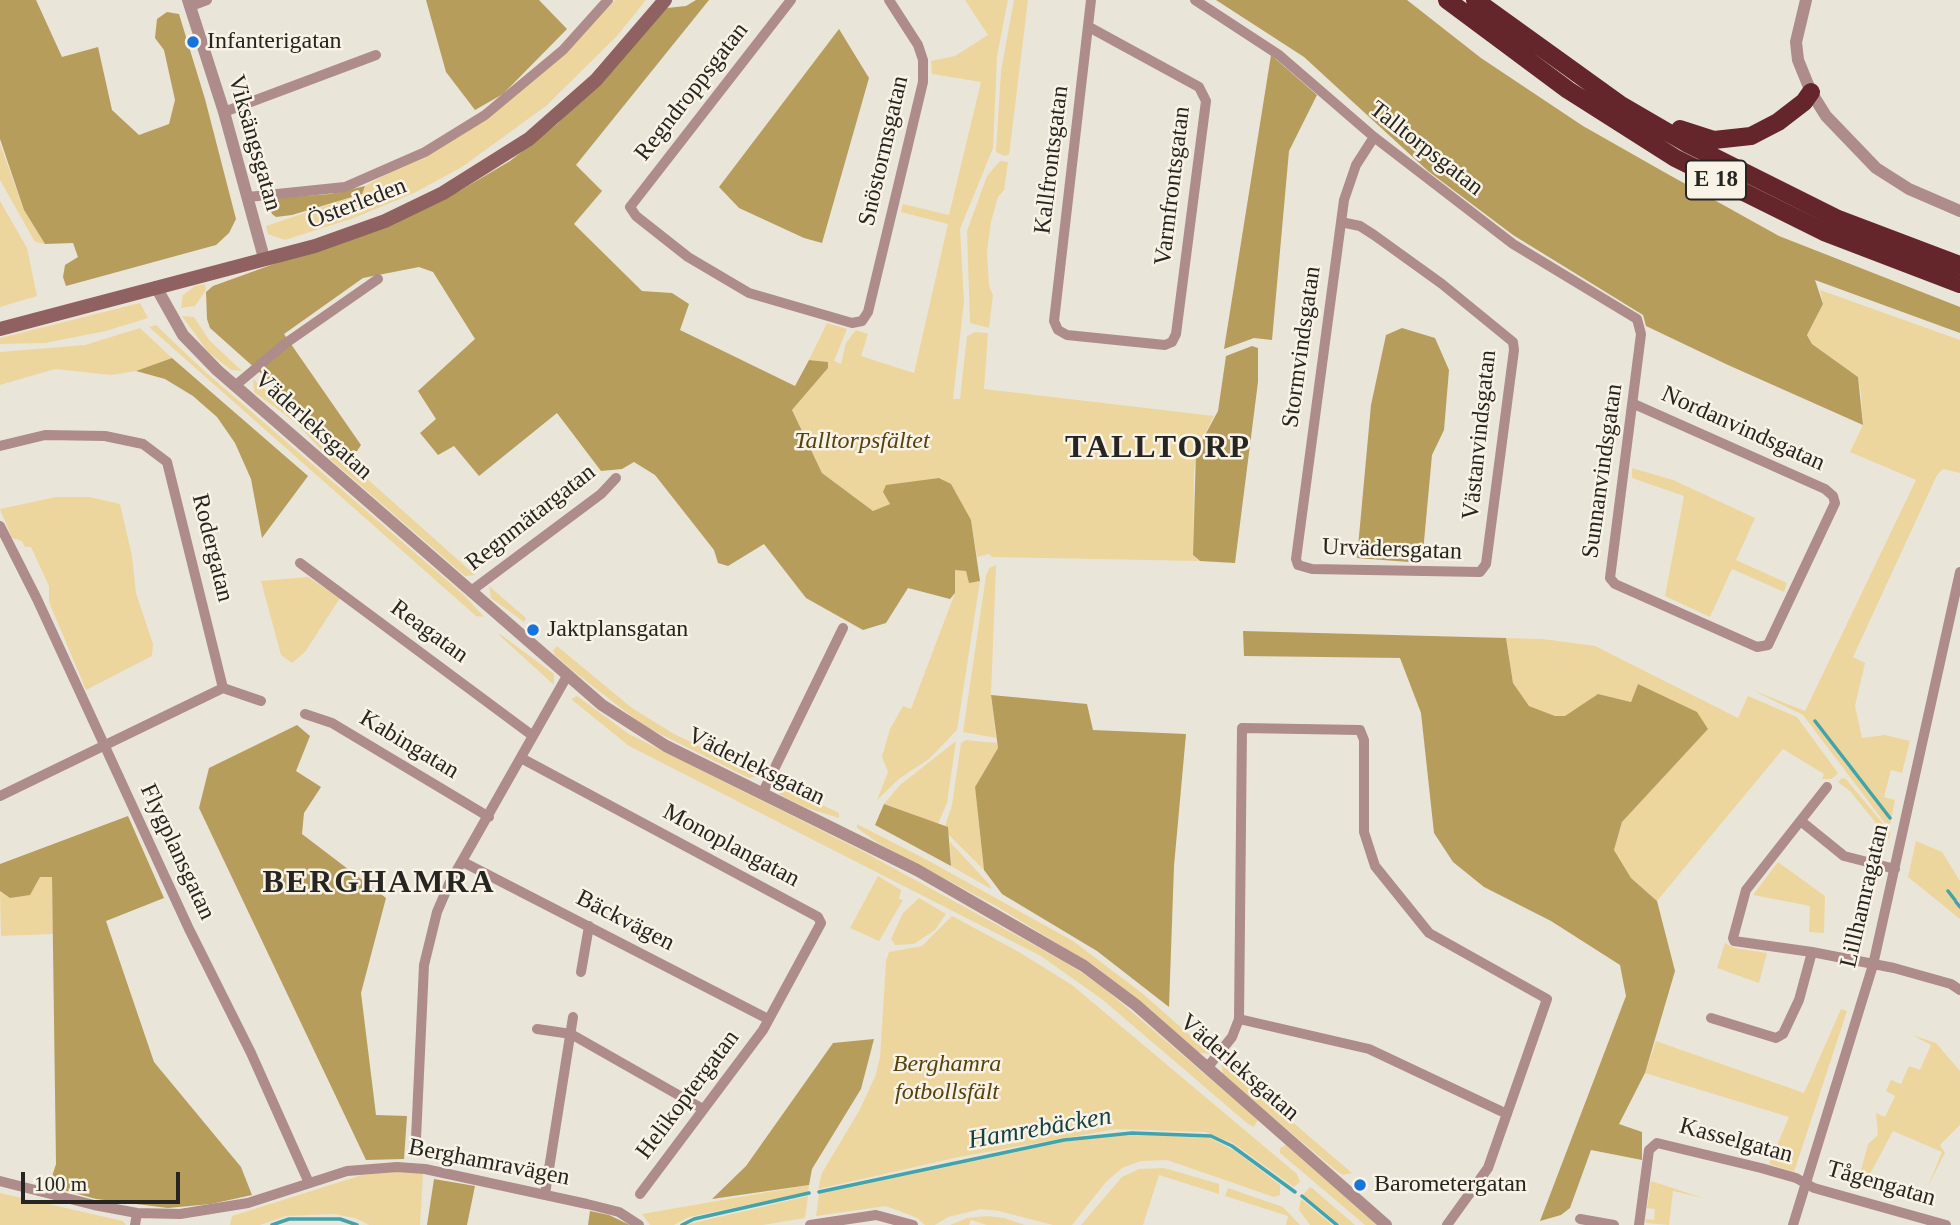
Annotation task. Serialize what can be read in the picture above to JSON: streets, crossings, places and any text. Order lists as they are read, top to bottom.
{
  "streets": {
    "highway": ["E 18"],
    "main road": ["Österleden"],
    "street": [
      "Regndroppsgatan",
      "Viksängsgatan",
      "Talltorpsgatan",
      "Snöstormsgatan",
      "Kallfrontsgatan",
      "Varmfrontsgatan",
      "Stormvindsgatan",
      "Väderleksgatan",
      "Nordanvindsgatan",
      "Västanvindsgatan",
      "Sunnanvindsgatan",
      "Regnmätargatan",
      "Rodergatan",
      "Urvädersgatan",
      "Reagatan",
      "Kabingatan",
      "Monoplangatan",
      "Flygplansgatan",
      "Lillhamragatan",
      "Bäckvägen",
      "Helikoptergatan",
      "Kasselgatan",
      "Berghamravägen",
      "Tågengatan"
    ]
  },
  "crossings": [
    ["Regndroppsgatan", "Snöstormsgatan"],
    ["Viksängsgatan", "Österleden"],
    ["Talltorpsgatan", "Stormvindsgatan"],
    ["Talltorpsgatan", "Sunnanvindsgatan"],
    ["Kallfrontsgatan", "Varmfrontsgatan"],
    ["Österleden", "Väderleksgatan"],
    ["Stormvindsgatan", "Västanvindsgatan"],
    ["Stormvindsgatan", "Urvädersgatan"],
    ["Väderleksgatan", "Regnmätargatan"],
    ["Nordanvindsgatan", "Sunnanvindsgatan"],
    ["Västanvindsgatan", "Urvädersgatan"],
    ["Monoplangatan", "Bäckvägen"],
    ["Monoplangatan", "Helikoptergatan"],
    ["Flygplansgatan", "Berghamravägen"],
    ["Lillhamragatan", "Kasselgatan"],
    ["Lillhamragatan", "Tågengatan"],
    ["Bäckvägen", "Helikoptergatan"],
    ["Kasselgatan", "Tågengatan"]
  ],
  "districts": ["TALLTORP", "BERGHAMRA"],
  "water": ["Hamrebäcken"],
  "parks": ["Talltorpsfältet", "Berghamra fotbollsfält"],
  "places": ["Infanterigatan", "Jaktplansgatan", "Barometergatan"],
  "scale_bar": "100 m"
}
